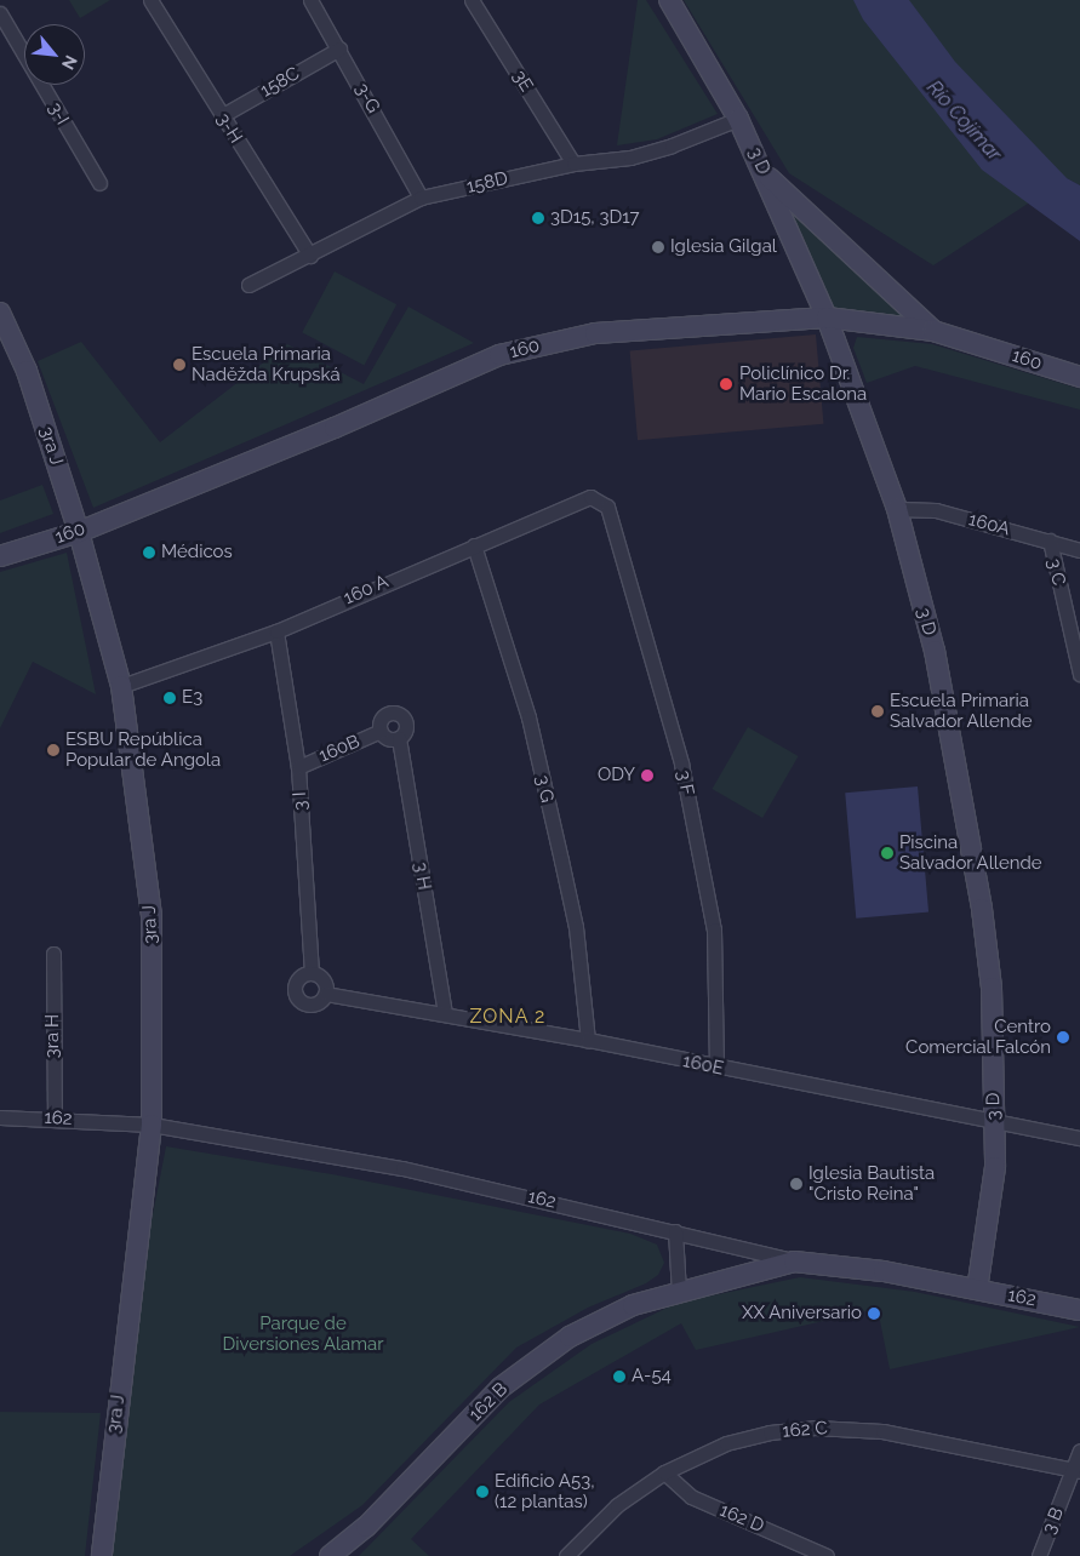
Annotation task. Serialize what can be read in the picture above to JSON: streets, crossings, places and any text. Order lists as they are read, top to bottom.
{
  "streets": {
    "street": [
      "3E",
      "158C",
      "3-G",
      "3-I",
      "3-H",
      "3 D",
      "158D",
      "160",
      "3ra J",
      "160A",
      "3 C",
      "160 A",
      "160B",
      "3 F",
      "3 G",
      "3 I",
      "3 H",
      "3ra H",
      "160E",
      "162",
      "162 B",
      "162 C",
      "162 D",
      "3 B"
    ]
  },
  "crossings": [
    ["3E", "158D"],
    ["158C", "3-G"],
    ["158C", "3-H"],
    ["3-G", "158D"],
    ["3-H", "158D"],
    ["3 D", "158D"],
    ["3 D", "160"],
    ["3 D", "160A"],
    ["3 D", "160E"],
    ["3 D", "162"],
    ["160", "3ra J"],
    ["3ra J", "160 A"],
    ["3ra J", "162"],
    ["160A", "3 C"],
    ["160 A", "3 F"],
    ["160 A", "3 G"],
    ["160 A", "3 I"],
    ["160B", "3 I"],
    ["160B", "3 H"],
    ["3 F", "160E"],
    ["3 G", "160E"],
    ["3 I", "160E"],
    ["3 H", "160E"],
    ["3ra H", "162"],
    ["162", "162 B"],
    ["162 C", "162 D"],
    ["162 C", "3 B"]
  ],
  "districts": ["ZONA 2"],
  "water": ["Río Cojímar"],
  "parks": ["Parque de Diversiones Alamar"],
  "places": [
    "3D15, 3D17",
    "Iglesia Gilgal",
    "Escuela Primaria Naděžda Krupská",
    "Policlínico Dr. Mario Escalona",
    "Médicos",
    "E3",
    "Escuela Primaria Salvador Allende",
    "ESBU República Popular de Angola",
    "ODY",
    "Piscina Salvador Allende",
    "Centro Comercial Falcón",
    "Iglesia Bautista \"Cristo Reina\"",
    "XX Aniversario",
    "A-54",
    "Edificio A53, (12 plantas)"
  ],
  "north": "bottom right"
}
